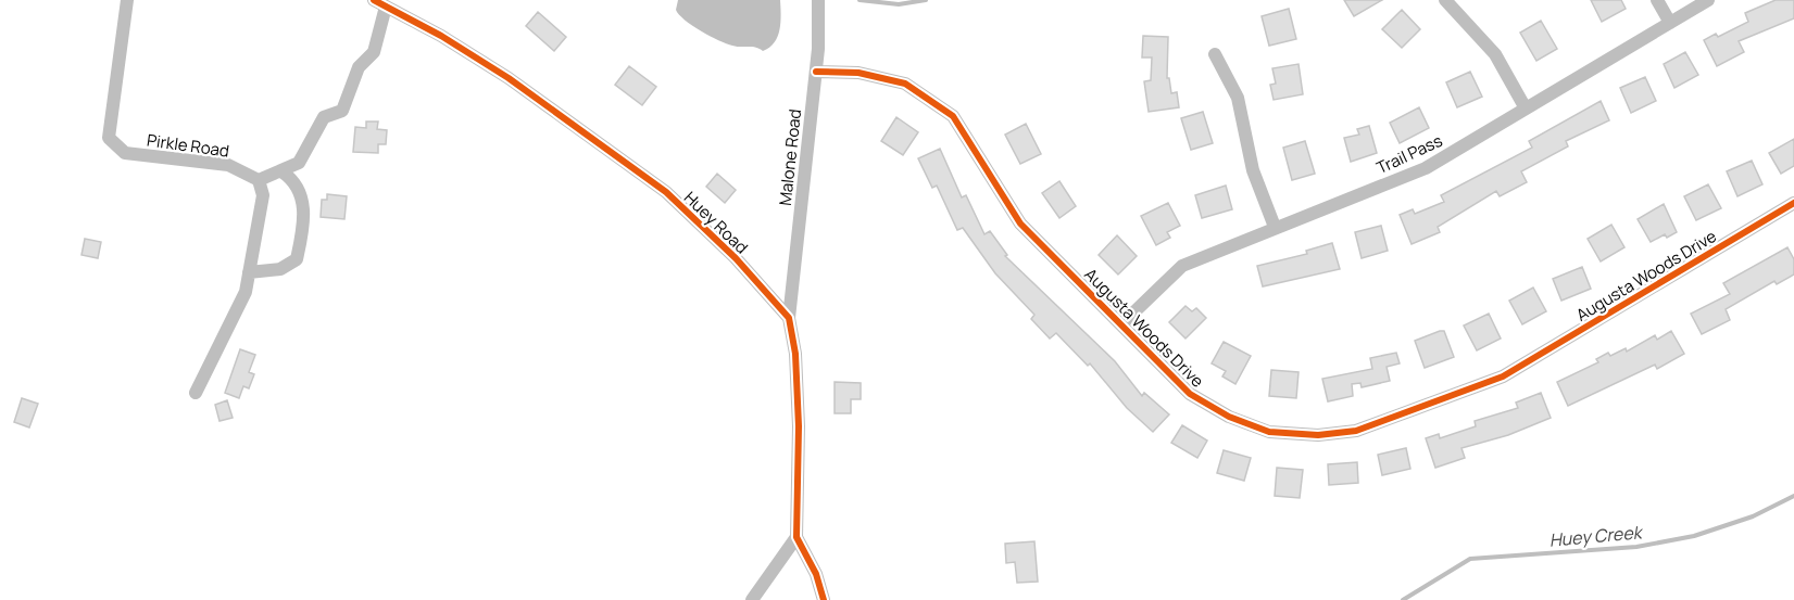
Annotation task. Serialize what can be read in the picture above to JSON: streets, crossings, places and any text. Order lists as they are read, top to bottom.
{
  "streets": {
    "street": [
      "Pirkle Road",
      "Trail Pass",
      "Malone Road",
      "Huey Road",
      "Augusta Woods Drive"
    ]
  },
  "crossings": [
    ["Trail Pass", "Augusta Woods Drive"],
    ["Malone Road", "Huey Road"],
    ["Malone Road", "Augusta Woods Drive"]
  ],
  "water": ["Huey Creek"]
}
